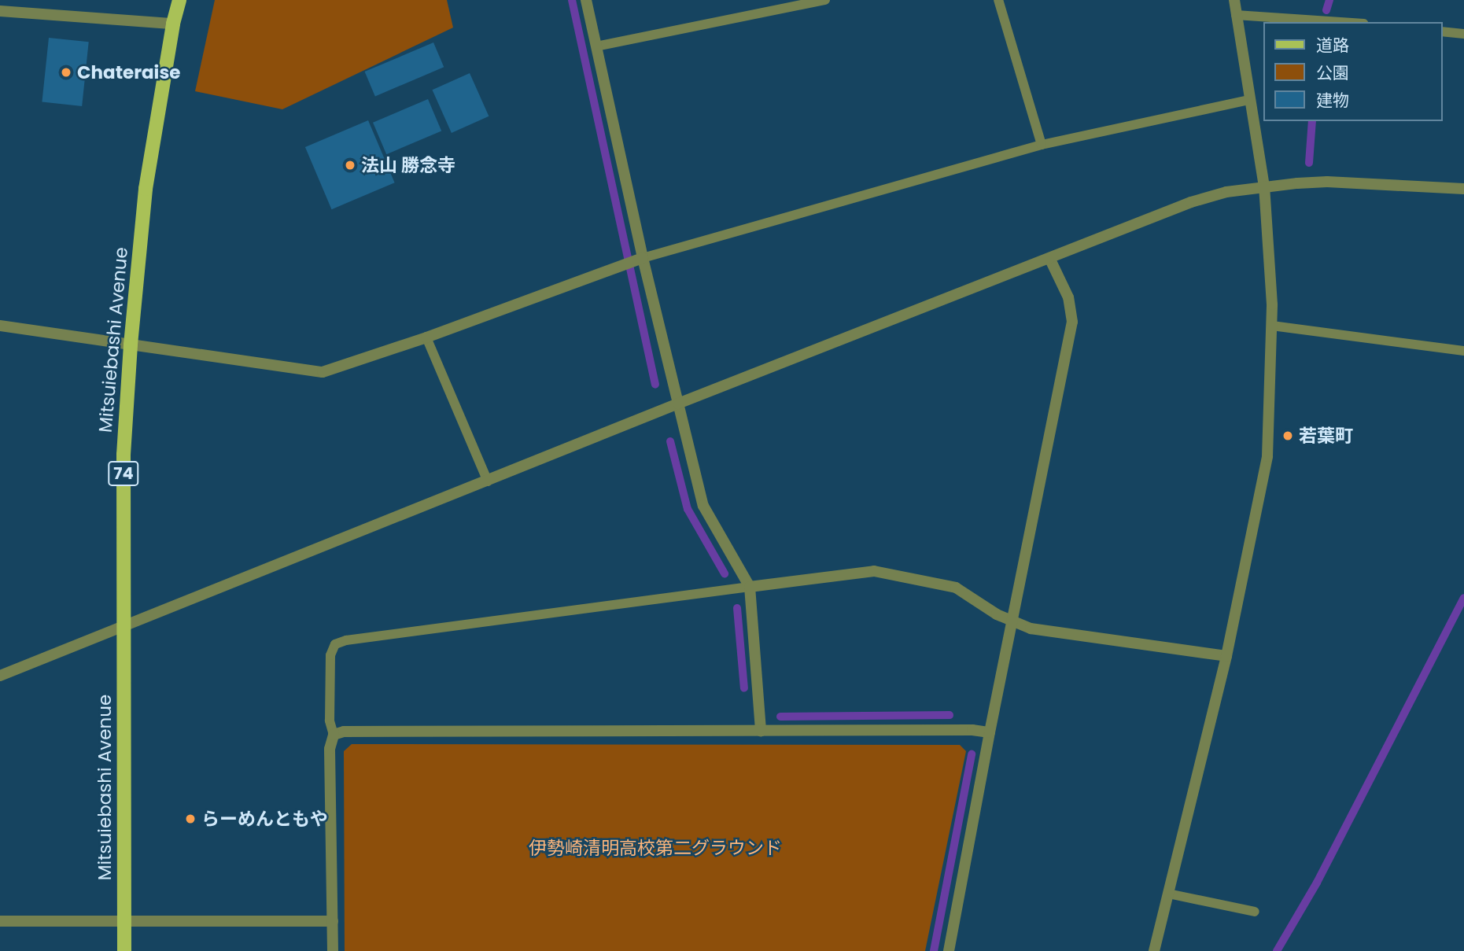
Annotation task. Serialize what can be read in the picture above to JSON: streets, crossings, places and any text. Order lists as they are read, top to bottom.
{
  "streets": {
    "main road": ["Mitsuiebashi Avenue", "74"]
  },
  "parks": ["伊勢崎清明高校第二グラウンド"],
  "places": [
    "Chateraise",
    "法山 勝念寺",
    "若葉町",
    "らーめんともや"
  ],
  "legend": ["道路", "公園", "建物"]
}
